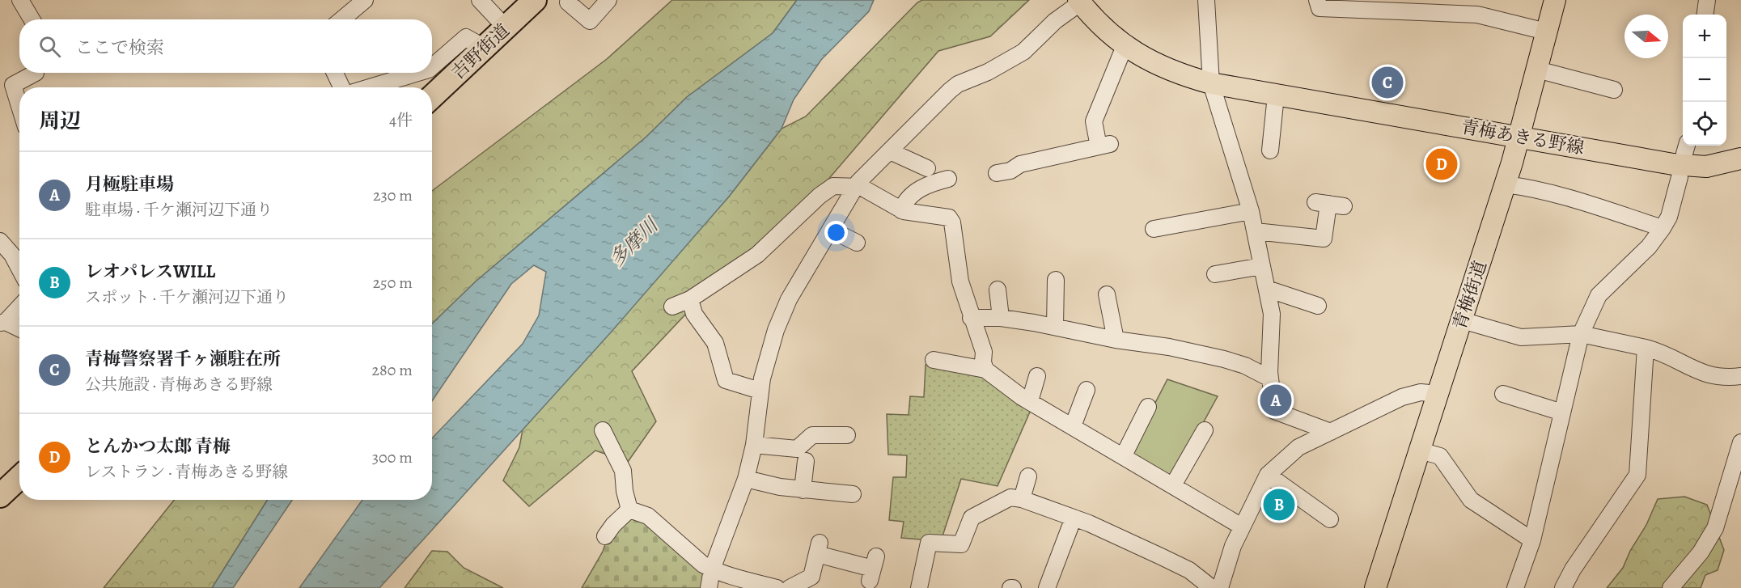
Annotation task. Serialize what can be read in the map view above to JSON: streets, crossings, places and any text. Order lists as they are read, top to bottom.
{
  "streets": {
    "highway": ["吉野街道"],
    "main road": ["青梅あきる野線", "青梅街道"]
  },
  "crossings": [
    ["青梅あきる野線", "青梅街道"]
  ],
  "water": ["多摩川"],
  "north": "right",
  "page": {
    "map_buttons": ["+", "−"],
    "search": "ここで検索",
    "pins": [
      "C",
      "D",
      "A",
      "B"
    ],
    "heading": ["周辺", "4件"],
    "list": [
      {
        "mark": "A",
        "name": "月極駐車場",
        "note": "駐車場 · 千ケ瀬河辺下通り",
        "value": "230 m"
      },
      {
        "mark": "B",
        "name": "レオパレスWILL",
        "note": "スポット · 千ケ瀬河辺下通り",
        "value": "250 m"
      },
      {
        "mark": "C",
        "name": "青梅警察署千ヶ瀬駐在所",
        "note": "公共施設 · 青梅あきる野線",
        "value": "280 m"
      },
      {
        "mark": "D",
        "name": "とんかつ太郎 青梅",
        "note": "レストラン · 青梅あきる野線",
        "value": "300 m"
      }
    ]
  }
}
